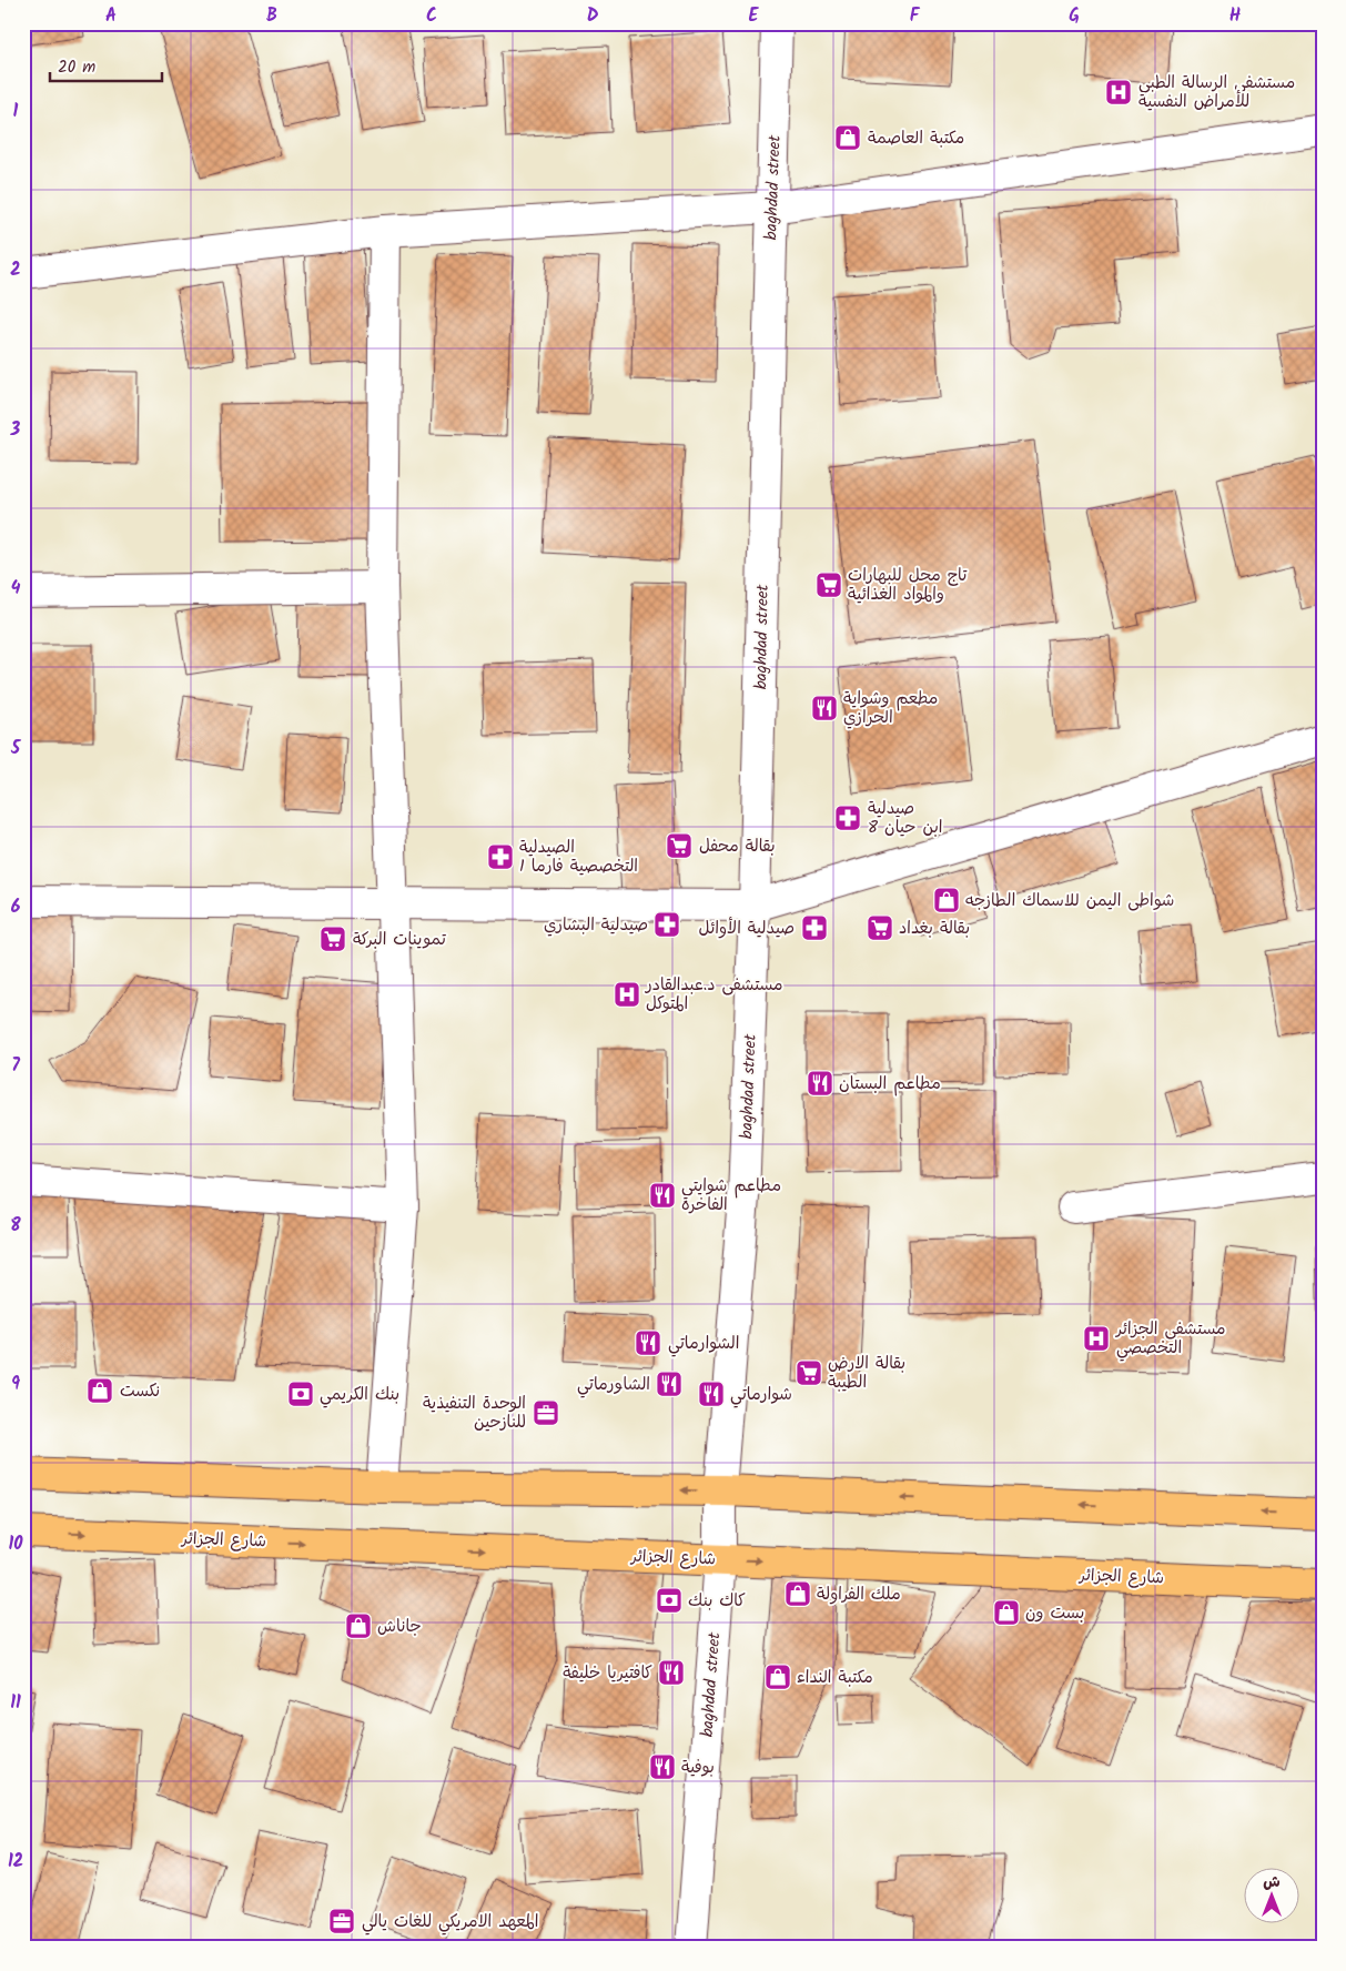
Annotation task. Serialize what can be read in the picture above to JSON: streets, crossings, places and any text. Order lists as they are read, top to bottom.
{
  "streets": {
    "main road": ["شارع الجزائر"],
    "street": ["baghdad street"]
  },
  "crossings": [
    ["baghdad street", "شارع الجزائر"]
  ],
  "places": {
    "hospital": ["مستشفى الرسالة الطبي للأمراض النفسية", "مستشفى د.عبدالقادر المتوكل", "مستشفى الجزائر التخصصي"],
    "shop": [
      "مكتبة العاصمة",
      "شواطى اليمن للاسماك الطازجه",
      "نكست",
      "ملك الفراولة",
      "بست ون",
      "جاناش",
      "مكتبة النداء"
    ],
    "supermarket": [
      "تاج محل للبهارات والمواد الغذائية",
      "بقالة محفل",
      "بقالة بغداد",
      "تموينات البركة",
      "بقالة الارض الطيبة"
    ],
    "restaurant": [
      "مطعم وشواية الحرازي",
      "مطاعم البستان",
      "مطاعم شوايتي الفاخرة",
      "الشوارماتي",
      "الشاورماتي",
      "شوارماتي",
      "كافتيريا خليفة",
      "بوفية"
    ],
    "pharmacy": [
      "صيدلية ابن حيان 8",
      "الصيدلية التخصصية فارما 1",
      "صيدلية البشاري",
      "صيدلية الأوائل"
    ],
    "bank": ["بنك الكريمي", "كاك بنك"],
    "office": ["الوحدة التنفيذية للنازحين", "المعهد الامريكي للغات يالي"]
  },
  "scale_bar": "20 m",
  "north": "top",
  "grid": {
    "columns": [
      "A",
      "B",
      "C",
      "D",
      "E",
      "F",
      "G",
      "H"
    ],
    "rows": [
      "1",
      "2",
      "3",
      "4",
      "5",
      "6",
      "7",
      "8",
      "9",
      "10",
      "11",
      "12"
    ]
  }
}
